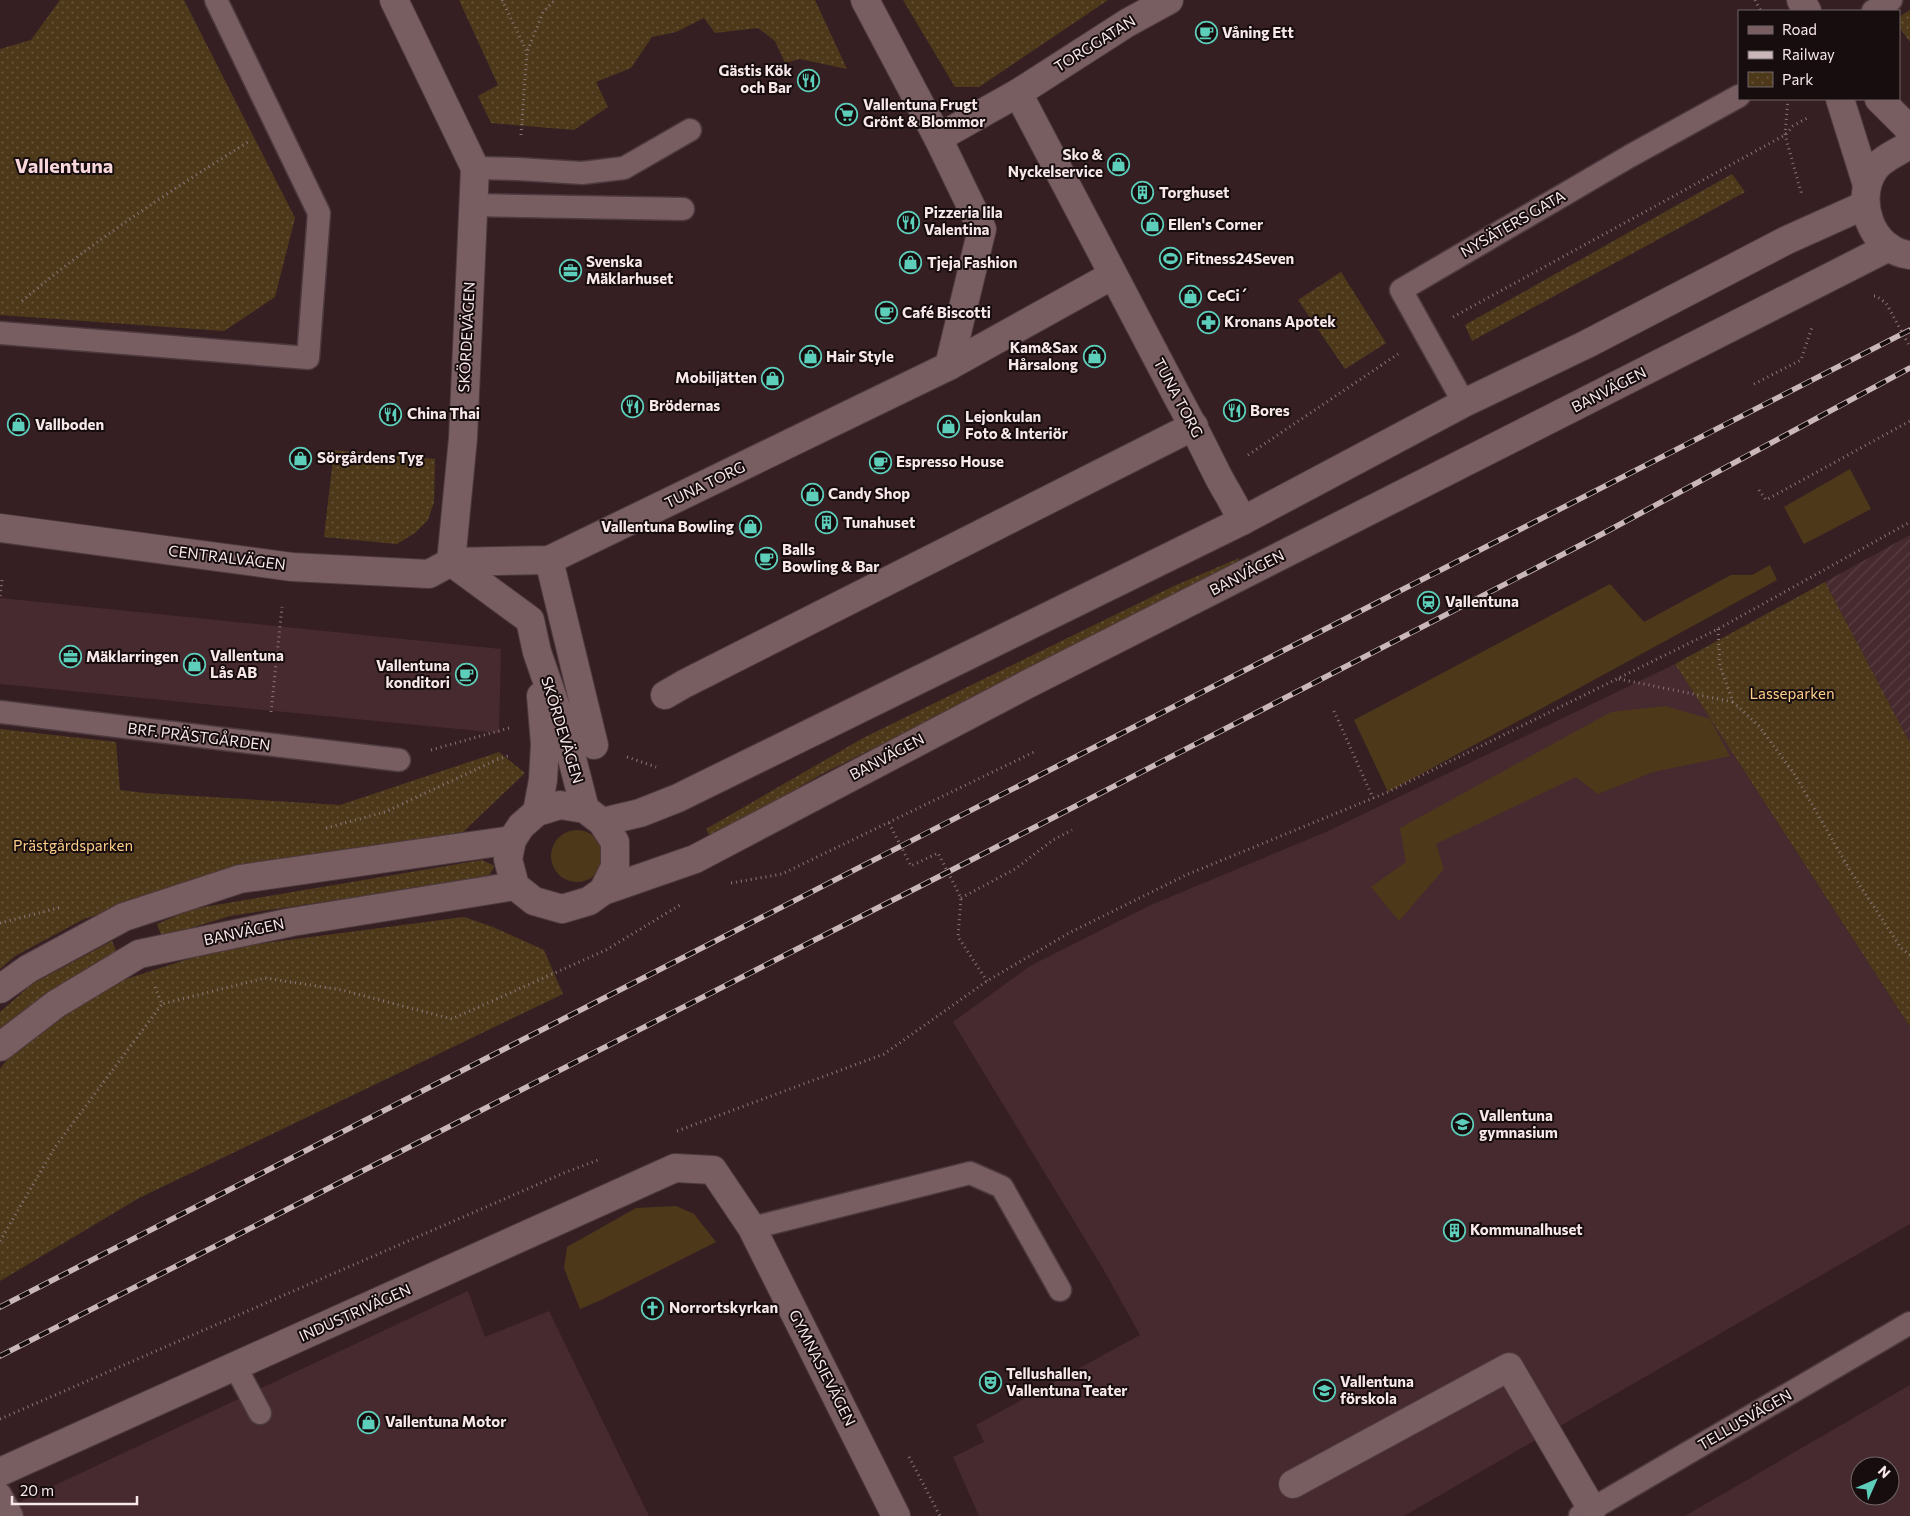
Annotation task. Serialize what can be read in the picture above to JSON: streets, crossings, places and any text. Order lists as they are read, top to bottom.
{
  "streets": {
    "street": [
      "TORGGATAN",
      "SKÖRDEVÄGEN",
      "BANVÄGEN",
      "TUNA TORG",
      "CENTRALVÄGEN",
      "INDUSTRIVÄGEN",
      "GYMNASIEVÄGEN"
    ],
    "lane": ["NYSÄTERS GATA", "BRF. PRÄSTGÅRDEN", "TELLUSVÄGEN"]
  },
  "crossings": [
    ["TORGGATAN", "TUNA TORG"],
    ["SKÖRDEVÄGEN", "BANVÄGEN"],
    ["SKÖRDEVÄGEN", "TUNA TORG"],
    ["SKÖRDEVÄGEN", "CENTRALVÄGEN"],
    ["TUNA TORG", "CENTRALVÄGEN"],
    ["INDUSTRIVÄGEN", "GYMNASIEVÄGEN"]
  ],
  "districts": ["Vallentuna"],
  "parks": ["Lasseparken", "Prästgårdsparken"],
  "places": {
    "cafe": [
      "Våning Ett",
      "Café Biscotti",
      "Espresso House",
      "Balls Bowling & Bar",
      "Vallentuna konditori"
    ],
    "restaurant": [
      "Gästis Kök och Bar",
      "Pizzeria lila Valentina",
      "Brödernas",
      "Bores",
      "China Thai"
    ],
    "supermarket": ["Vallentuna Frugt Grönt & Blommor"],
    "shop": [
      "Sko & Nyckelservice",
      "Ellen's Corner",
      "Tjeja Fashion",
      "CeCi´",
      "Hair Style",
      "Kam&Sax Hårsalong",
      "Mobiljätten",
      "Vallboden",
      "Lejonkulan Foto & Interiör",
      "Sörgårdens Tyg",
      "Candy Shop",
      "Vallentuna Bowling",
      "Vallentuna Lås AB",
      "Vallentuna Motor"
    ],
    "building": ["Torghuset", "Tunahuset", "Kommunalhuset"],
    "sports": ["Fitness24Seven"],
    "office": ["Svenska Mäklarhuset", "Mäklarringen"],
    "pharmacy": ["Kronans Apotek"],
    "station": ["Vallentuna"],
    "school or university": ["Vallentuna gymnasium", "Vallentuna förskola"],
    "church": ["Norrortskyrkan"],
    "theatre": ["Tellushallen, Vallentuna Teater"]
  },
  "legend": ["Road", "Railway", "Park"],
  "scale_bar": "20 m",
  "north": "top right"
}
